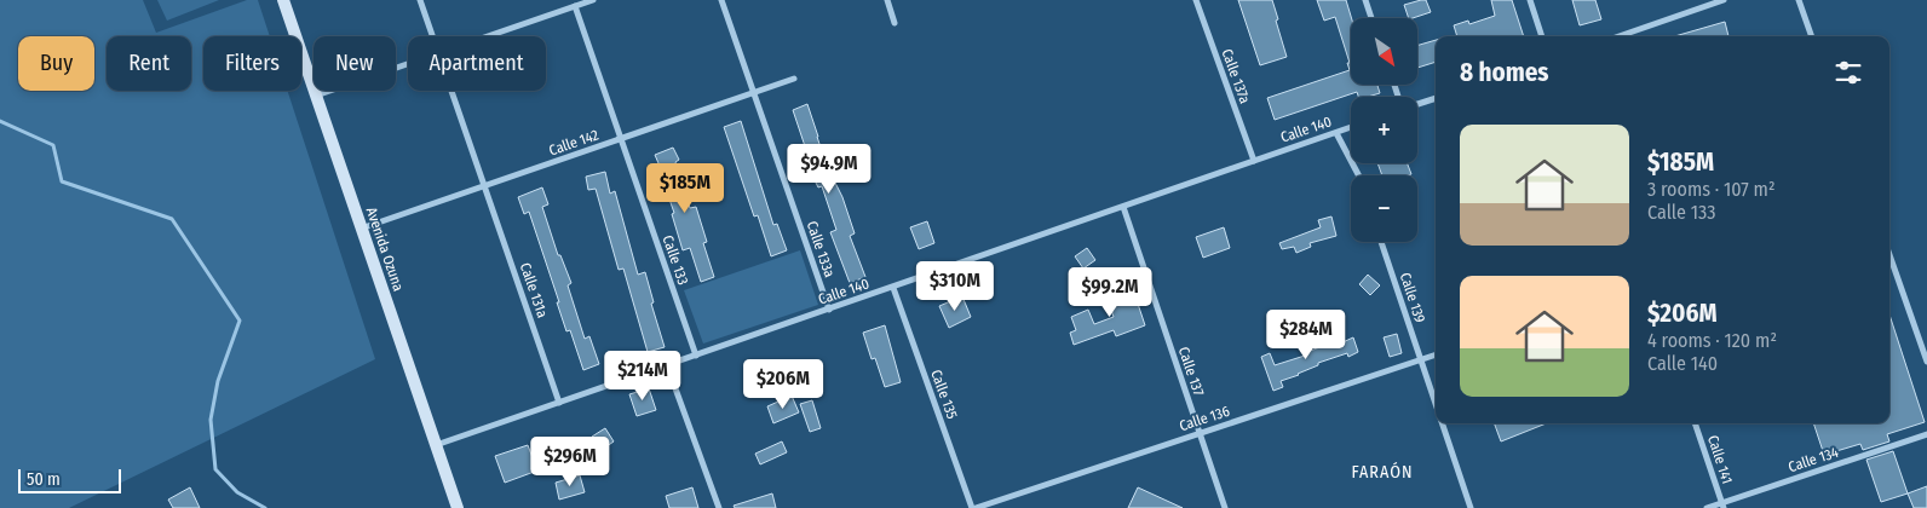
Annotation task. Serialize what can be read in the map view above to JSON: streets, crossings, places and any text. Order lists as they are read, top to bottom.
{
  "streets": {
    "main road": ["Avenida Ozuna"],
    "street": [
      "Calle 137a",
      "Calle 140",
      "Calle 142",
      "Calle 133a",
      "Calle 133",
      "Calle 131a",
      "Calle 139",
      "Calle 137",
      "Calle 135",
      "Calle 136",
      "Calle 141",
      "Calle 134"
    ]
  },
  "crossings": [
    ["Calle 137a", "Calle 140"],
    ["Calle 140", "Avenida Ozuna"],
    ["Calle 140", "Calle 133a"],
    ["Calle 140", "Calle 133"],
    ["Calle 140", "Calle 131a"],
    ["Calle 140", "Calle 137"],
    ["Calle 140", "Calle 135"],
    ["Calle 142", "Avenida Ozuna"],
    ["Calle 142", "Calle 133a"],
    ["Calle 142", "Calle 133"],
    ["Calle 142", "Calle 131a"],
    ["Calle 139", "Calle 136"],
    ["Calle 137", "Calle 136"],
    ["Calle 135", "Calle 136"],
    ["Calle 141", "Calle 134"]
  ],
  "districts": ["FARAÓN"],
  "scale_bar": "50 m",
  "north": "bottom right",
  "page": {
    "map_buttons": ["+", "−"],
    "chip": [
      "Buy",
      "Rent",
      "Filters",
      "New",
      "Apartment"
    ],
    "heading": "8 homes",
    "list": [
      {
        "name": "$185M",
        "note": "3 rooms · 107 m² · Calle 133"
      },
      {
        "name": "$206M",
        "note": "4 rooms · 120 m² · Calle 140"
      }
    ],
    "price": [
      "$94.9M",
      "$185M",
      "$310M",
      "$99.2M",
      "$284M",
      "$214M",
      "$206M",
      "$296M"
    ],
    "scale": "50 m"
  }
}
